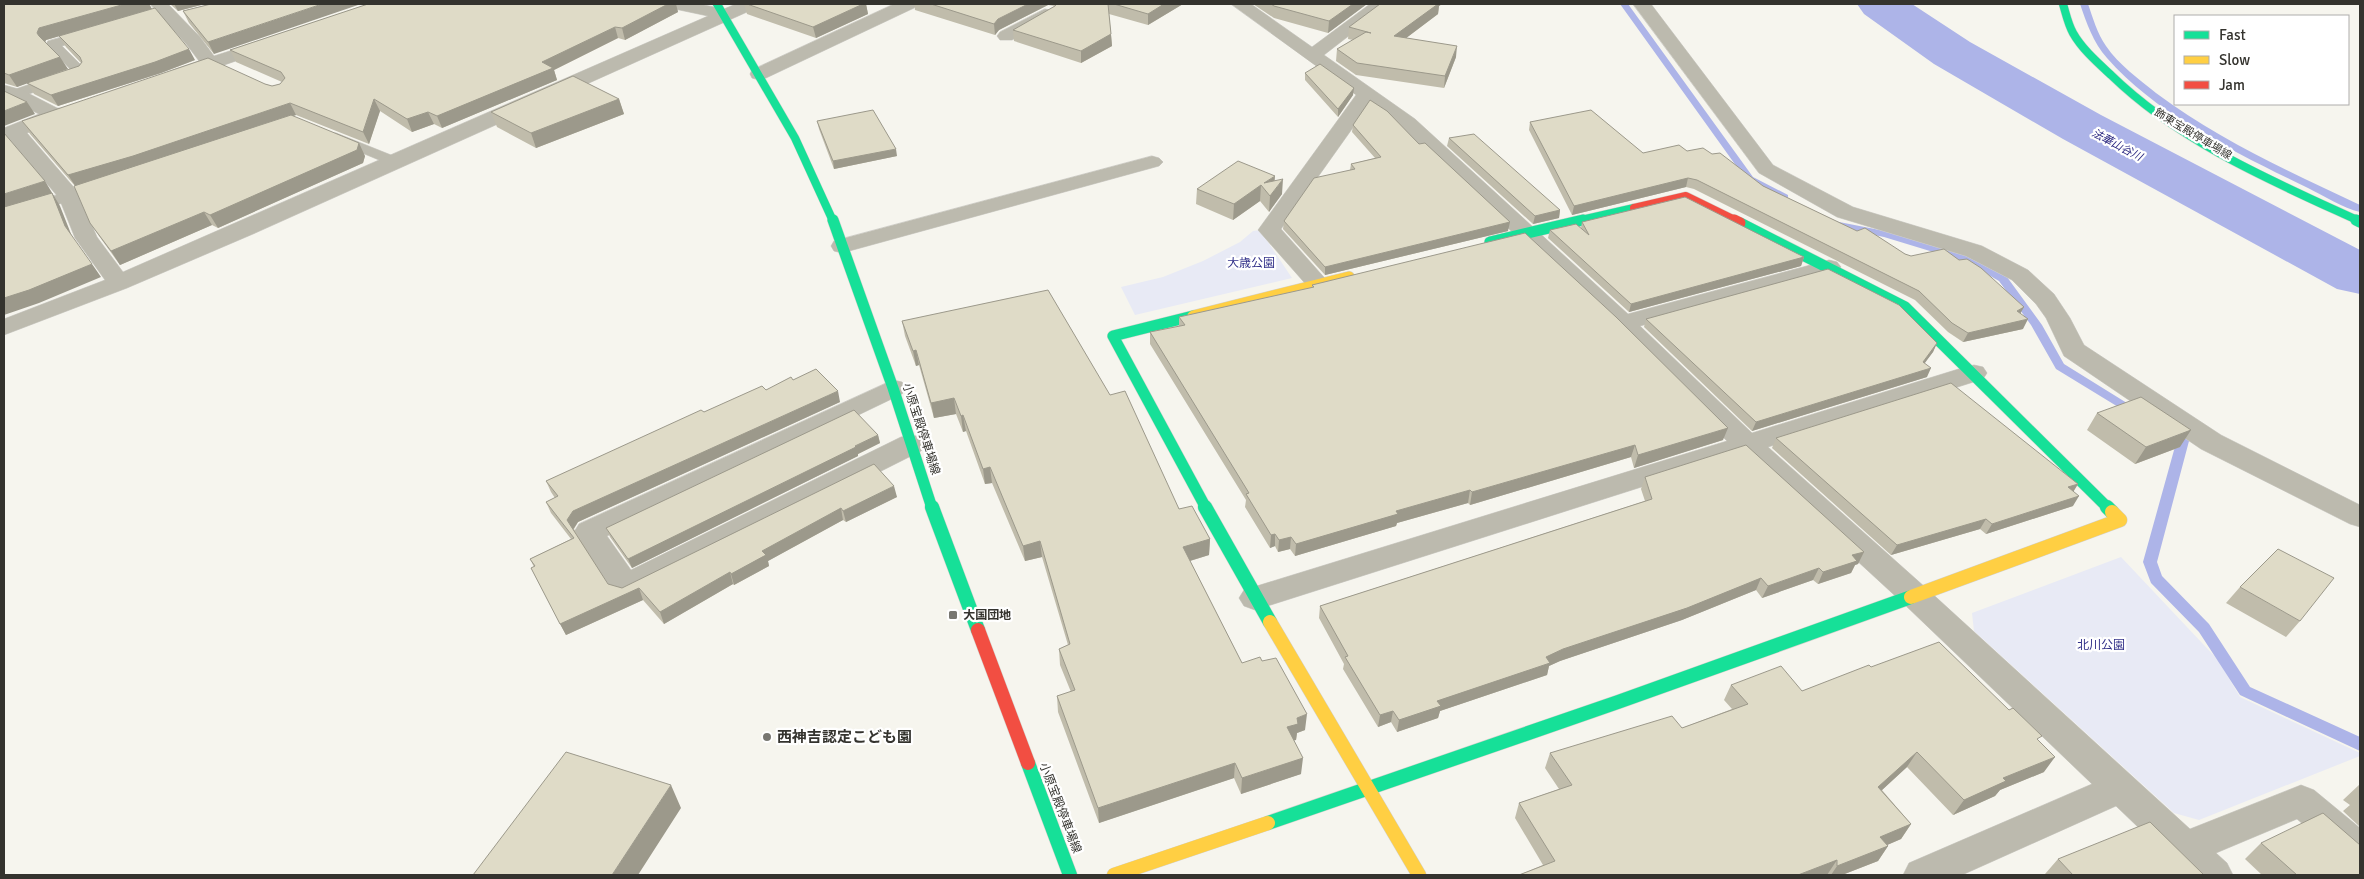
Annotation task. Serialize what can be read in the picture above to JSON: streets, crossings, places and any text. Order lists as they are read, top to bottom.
{
  "streets": {
    "street": ["飾東宝殿停車場線", "小原宝殿停車場線"]
  },
  "water": ["法華山谷川"],
  "parks": ["大歳公園", "北川公園"],
  "places": {
    "transit": ["大国団地"],
    "other": ["西神吉認定こども園"]
  },
  "legend": ["Fast", "Slow", "Jam"]
}
